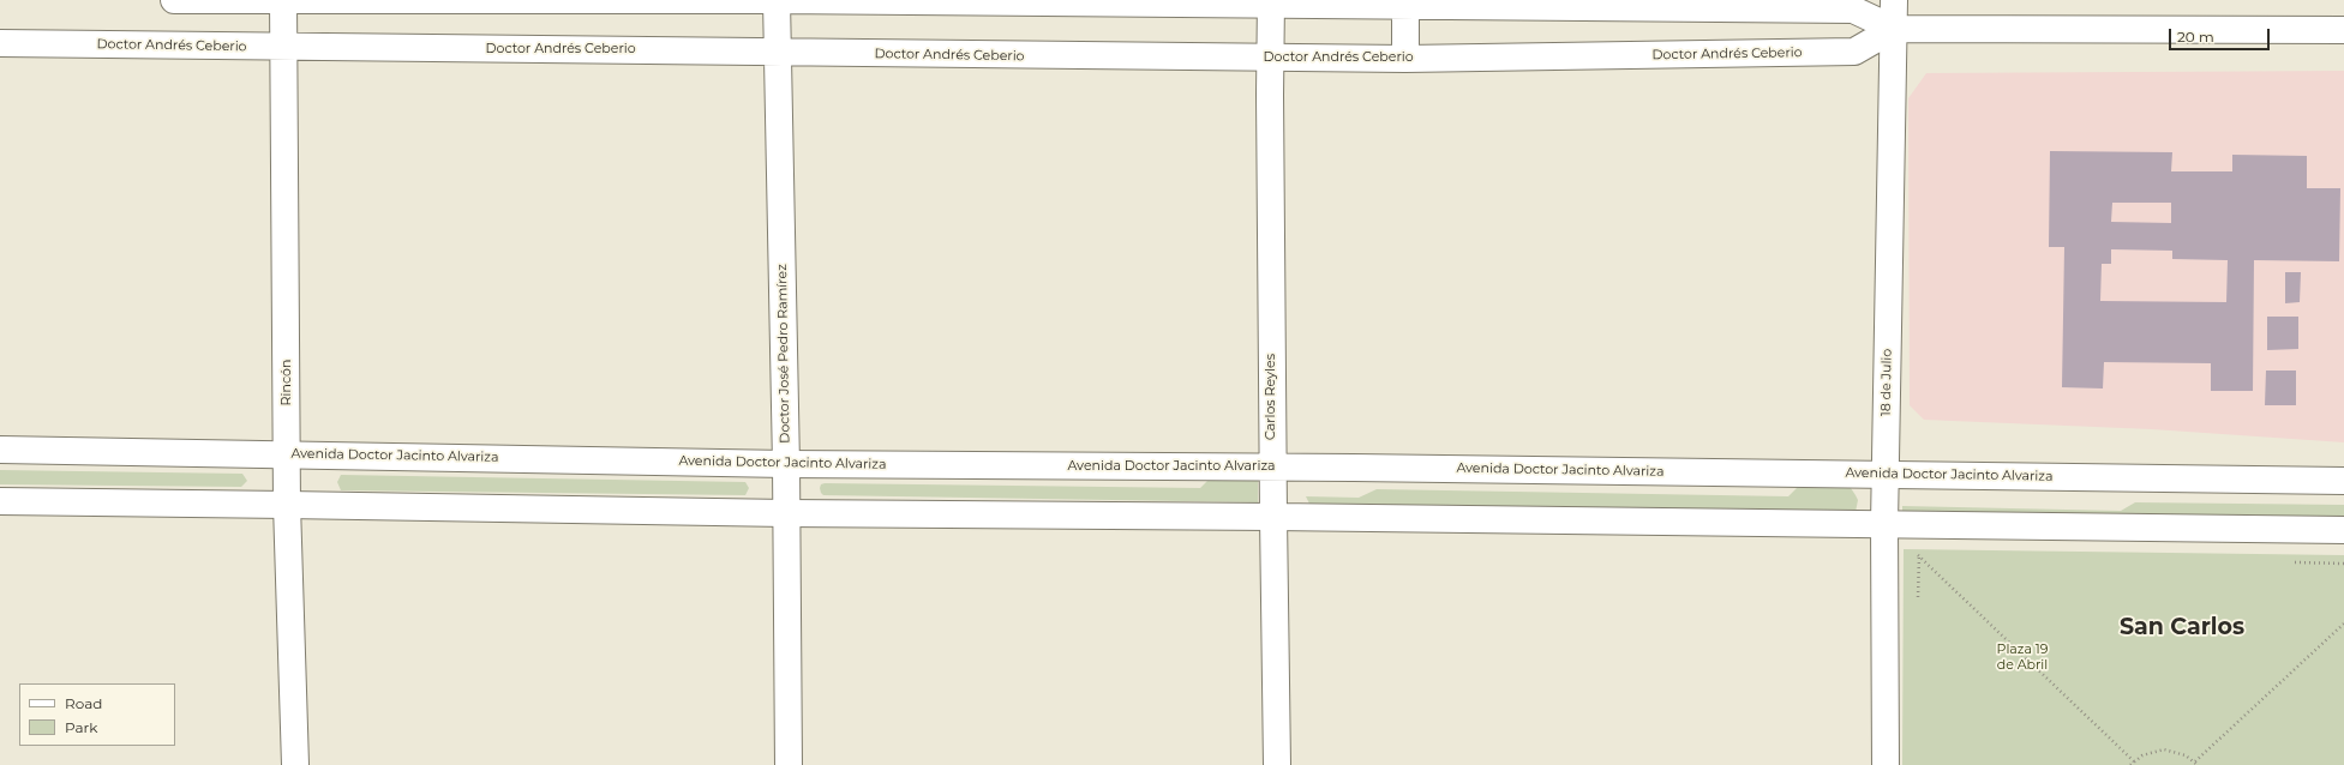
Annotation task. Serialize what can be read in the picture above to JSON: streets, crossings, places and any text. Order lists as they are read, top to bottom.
{
  "streets": {
    "street": [
      "Doctor Andrés Ceberio",
      "Doctor José Pedro Ramírez",
      "Rincón",
      "18 de Julio",
      "Carlos Reyles",
      "Avenida Doctor Jacinto Alvariza"
    ]
  },
  "crossings": [
    ["Doctor Andrés Ceberio", "Doctor José Pedro Ramírez"],
    ["Doctor Andrés Ceberio", "Rincón"],
    ["Doctor Andrés Ceberio", "18 de Julio"],
    ["Doctor Andrés Ceberio", "Carlos Reyles"],
    ["Doctor José Pedro Ramírez", "Avenida Doctor Jacinto Alvariza"],
    ["Rincón", "Avenida Doctor Jacinto Alvariza"],
    ["18 de Julio", "Avenida Doctor Jacinto Alvariza"],
    ["Carlos Reyles", "Avenida Doctor Jacinto Alvariza"]
  ],
  "districts": ["San Carlos"],
  "parks": ["Plaza 19 de Abril"],
  "legend": ["Road", "Park"],
  "scale_bar": "20 m"
}
